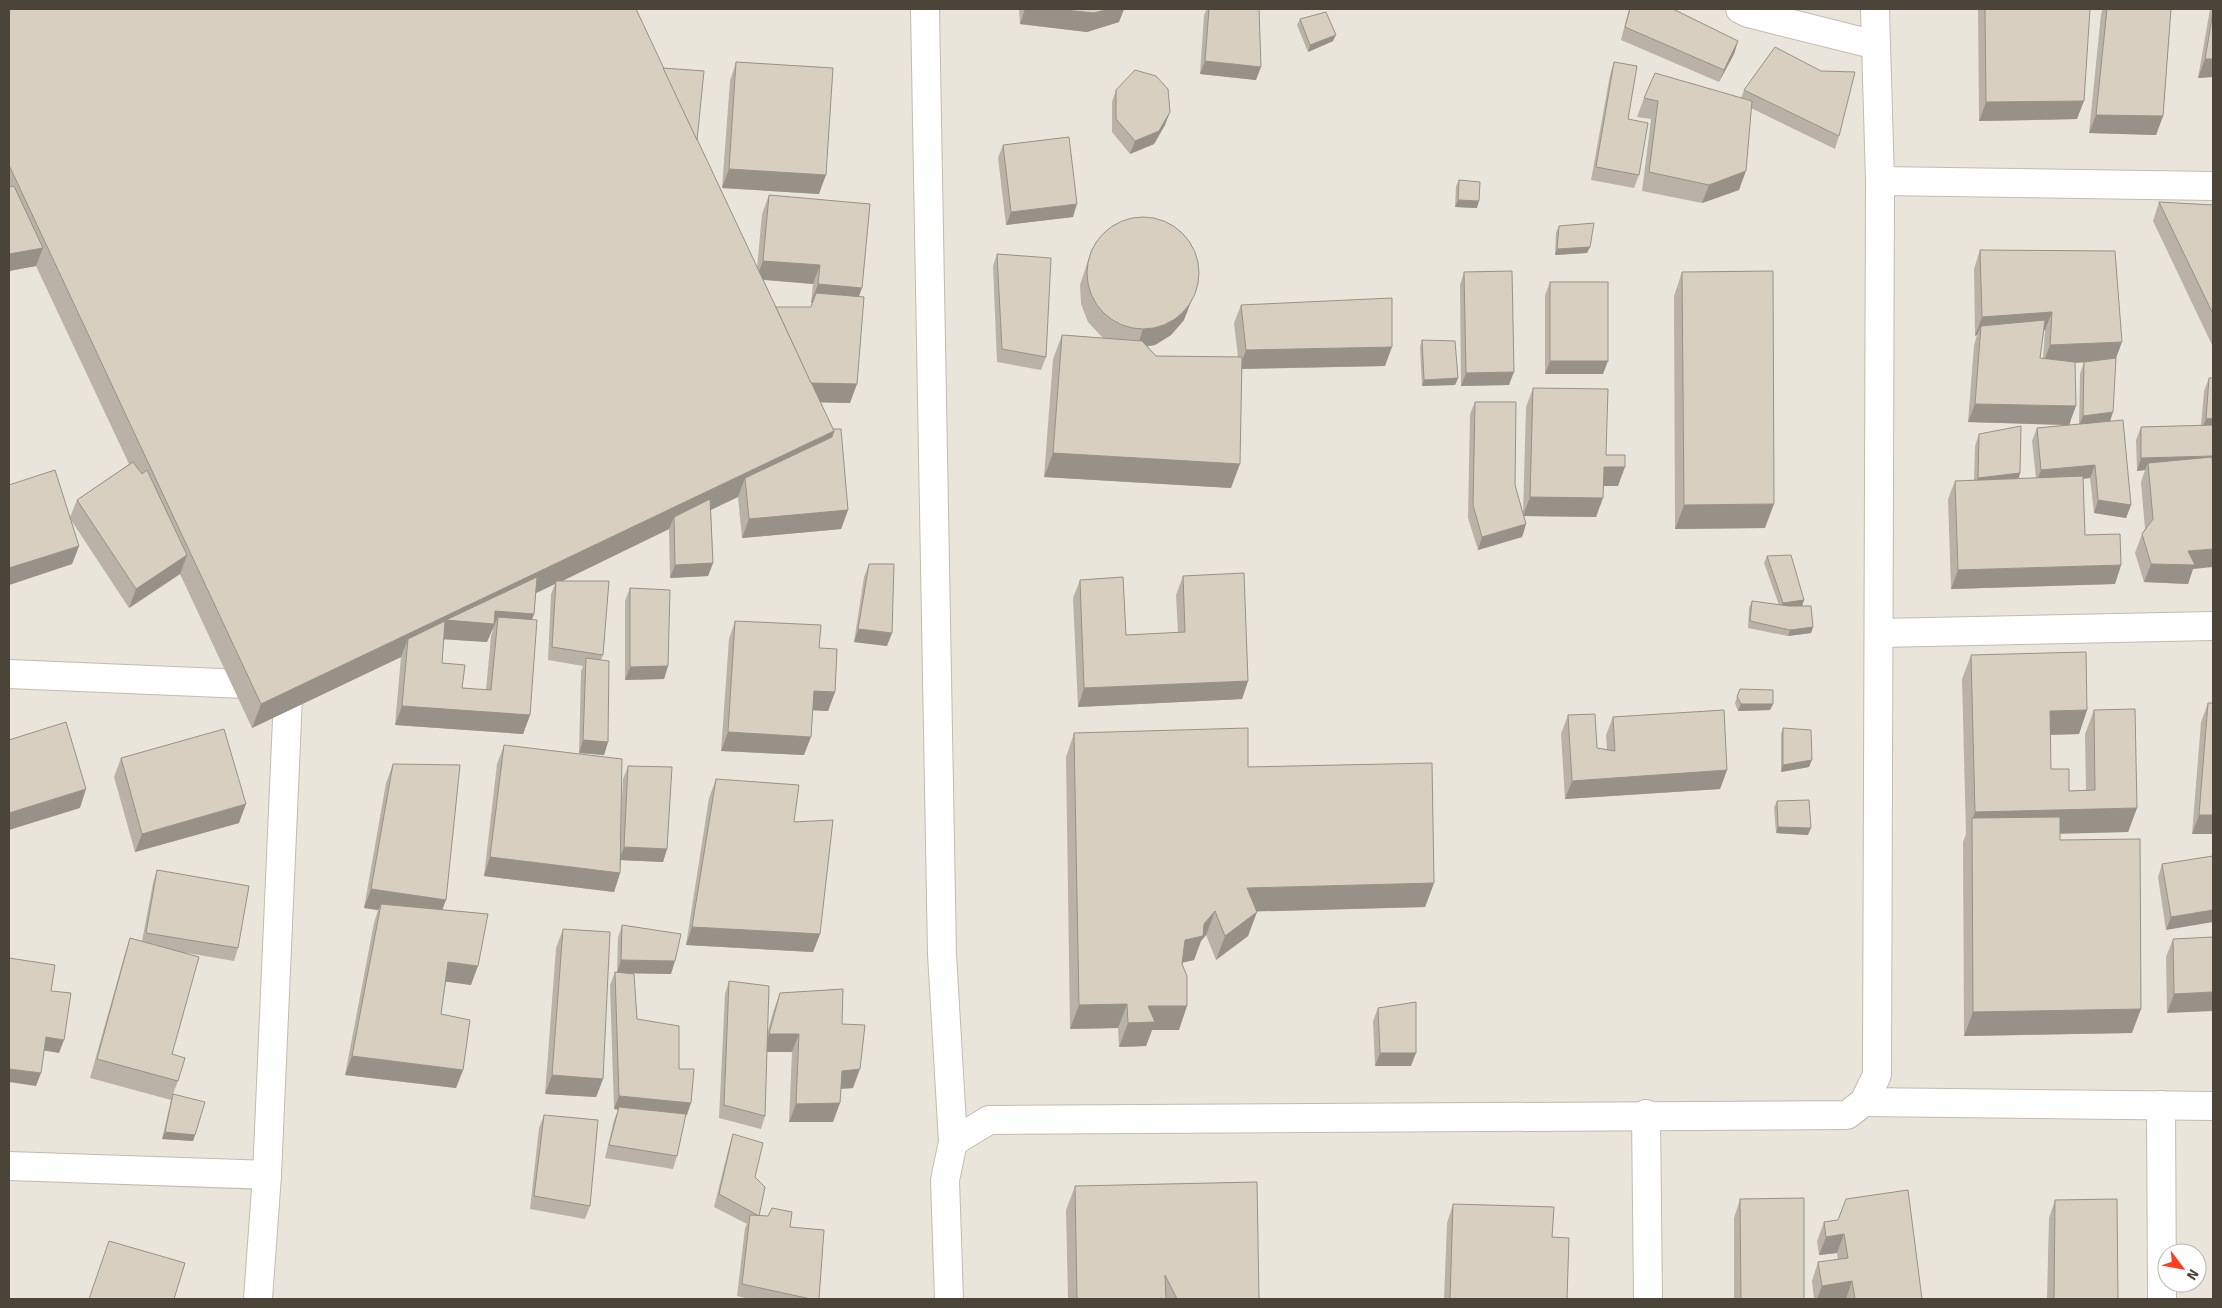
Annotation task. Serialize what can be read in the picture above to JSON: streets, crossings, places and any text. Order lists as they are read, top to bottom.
{
  "north": "bottom right"
}
